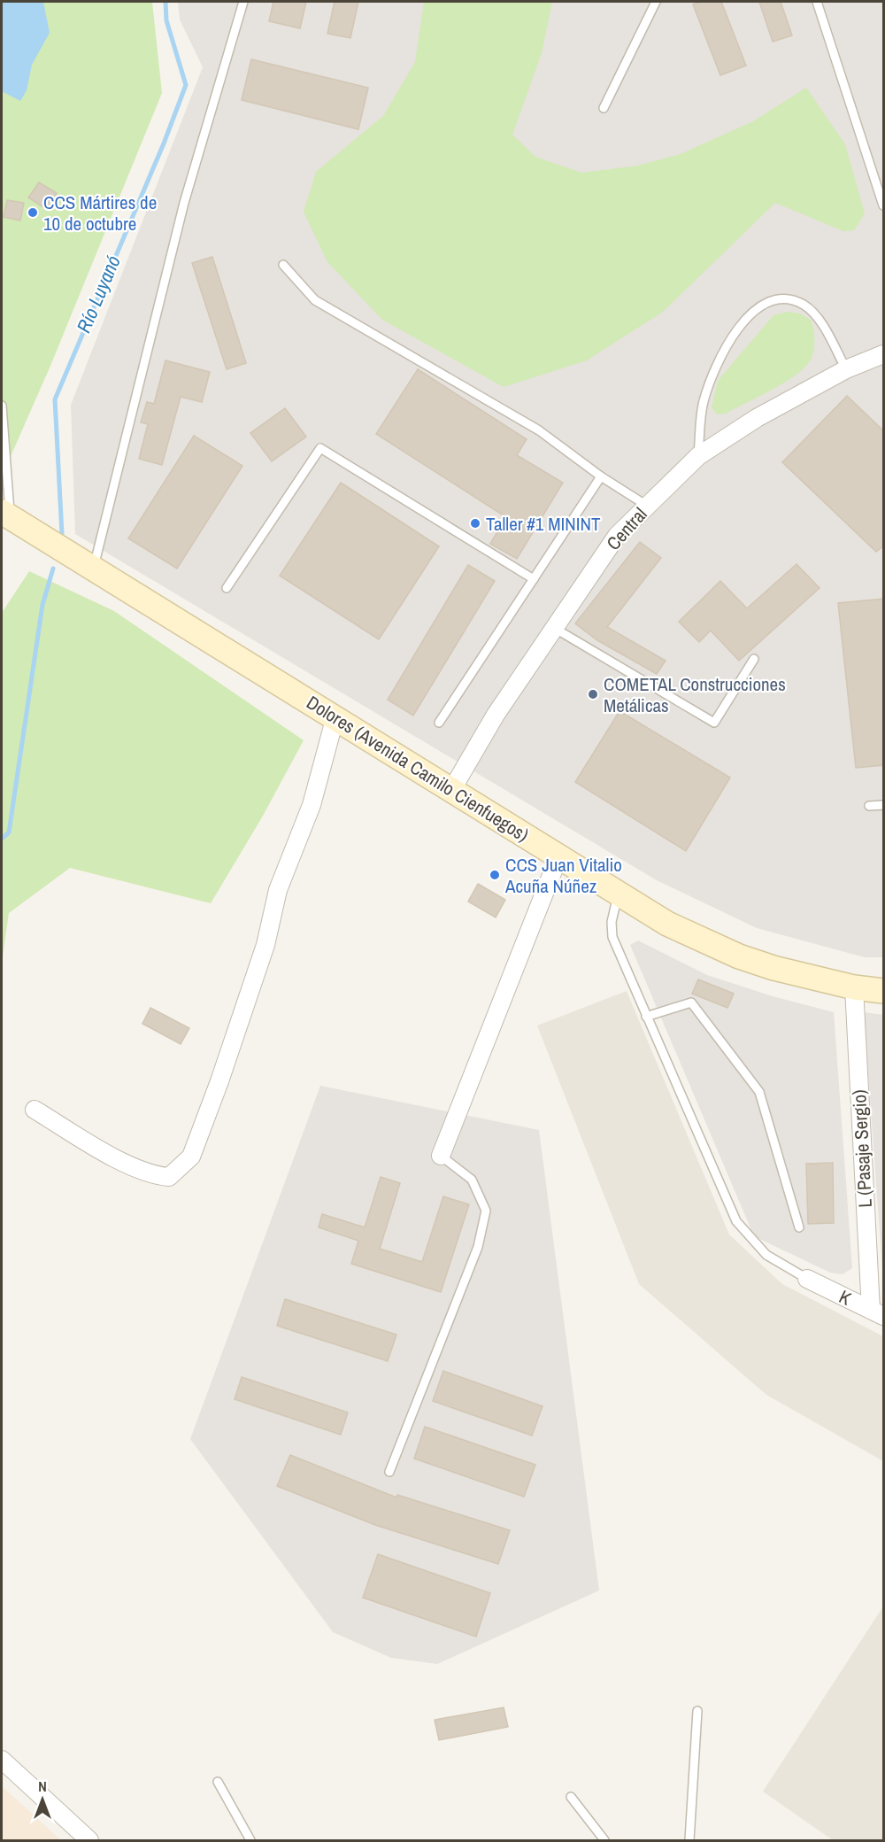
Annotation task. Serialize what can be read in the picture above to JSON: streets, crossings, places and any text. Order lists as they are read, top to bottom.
{
  "streets": {
    "main road": ["Dolores (Avenida Camilo Cienfuegos)"],
    "street": ["Central", "L (Pasaje Sergio)", "K"]
  },
  "crossings": [
    ["Central", "Dolores (Avenida Camilo Cienfuegos)"],
    ["Dolores (Avenida Camilo Cienfuegos)", "L (Pasaje Sergio)"],
    ["L (Pasaje Sergio)", "K"]
  ],
  "water": ["Río Luyanó"],
  "places": [
    "CCS Mártires de 10 de octubre",
    "Taller #1 MININT",
    "COMETAL Construcciones Metálicas",
    "CCS Juan Vitalio Acuña Núñez"
  ],
  "north": "top"
}
